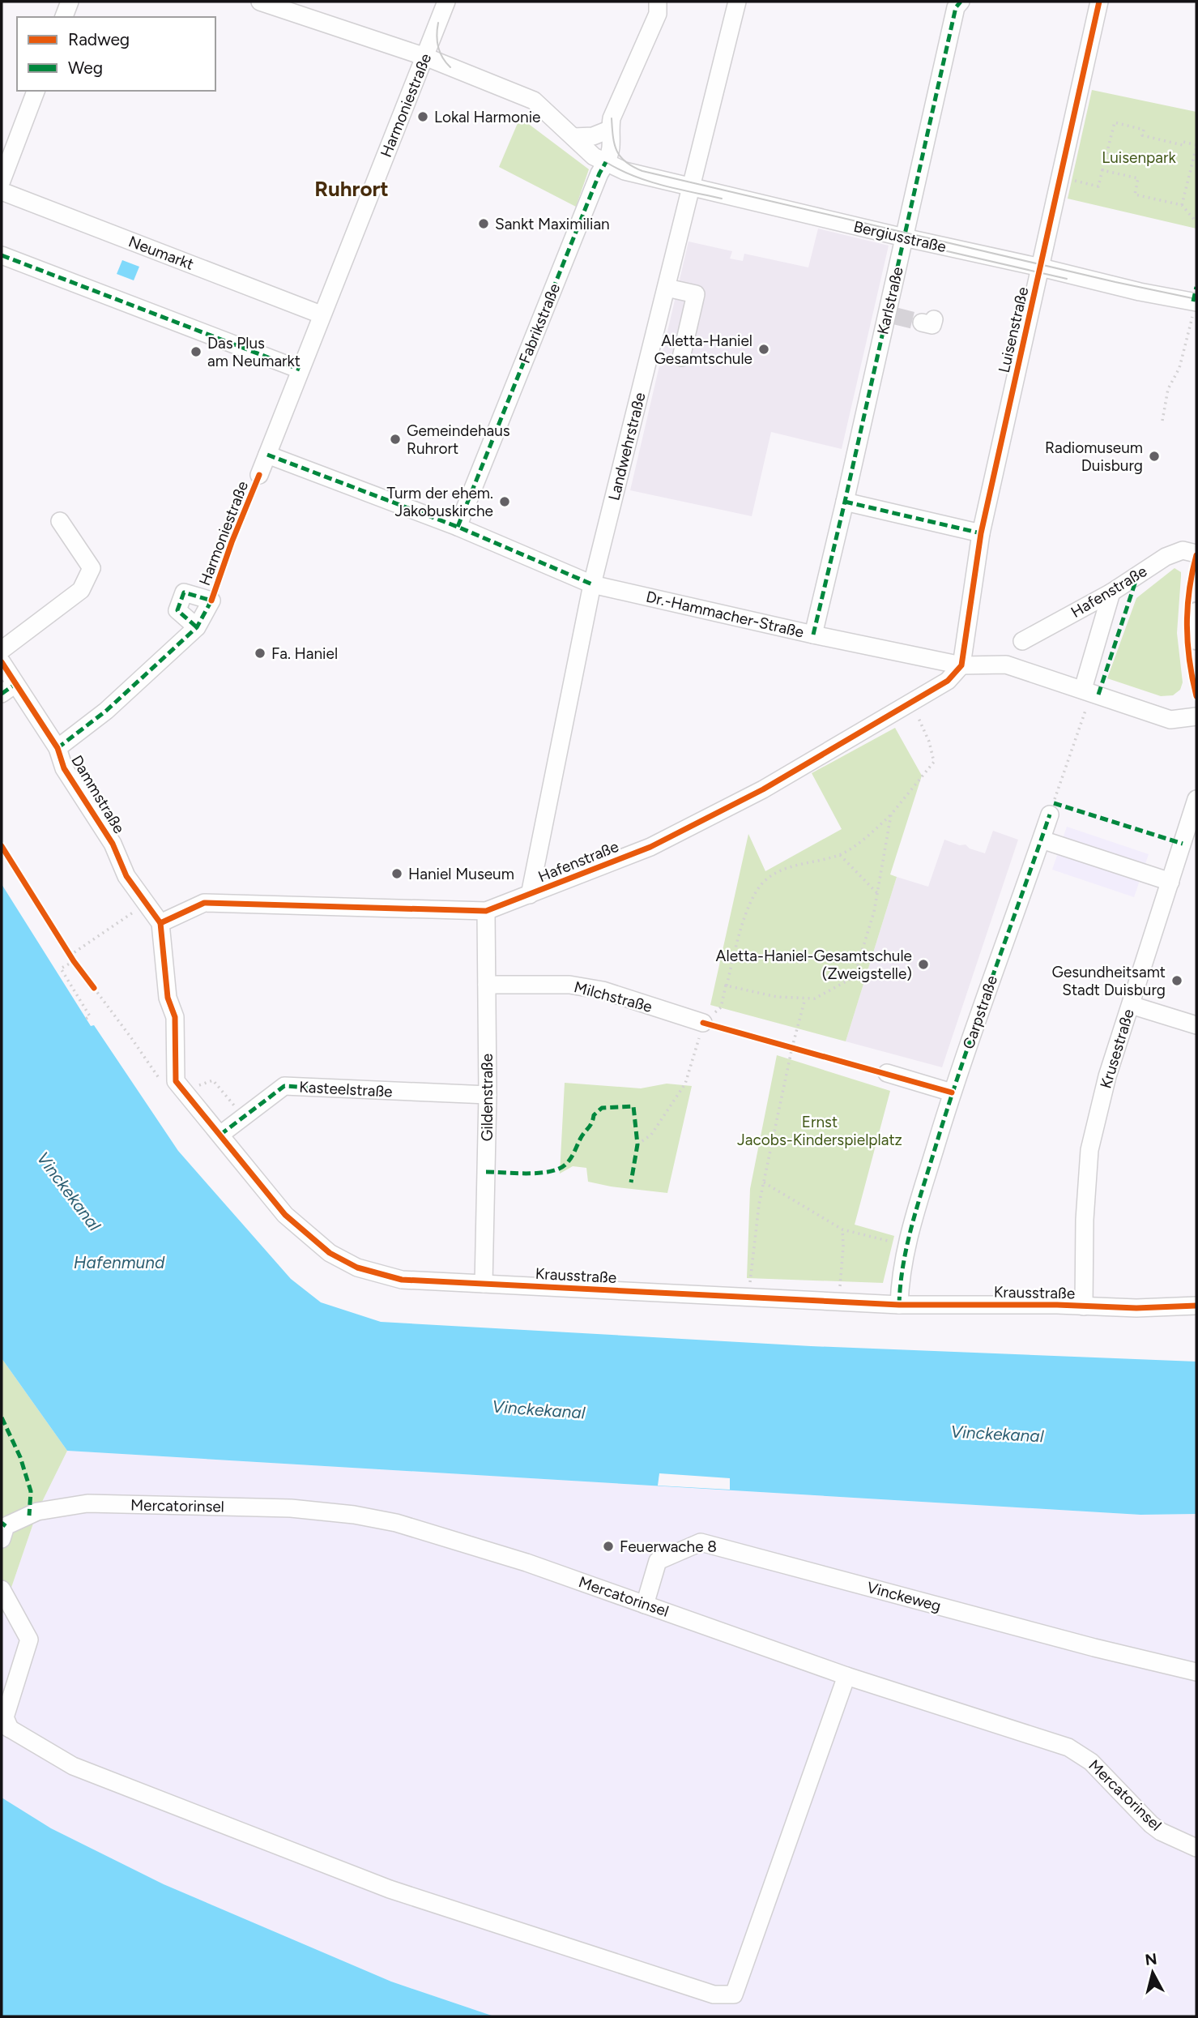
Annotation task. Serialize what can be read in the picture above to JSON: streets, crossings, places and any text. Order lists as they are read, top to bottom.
{
  "streets": {
    "street": [
      "Harmoniestraße",
      "Bergiusstraße",
      "Neumarkt",
      "Karlstraße",
      "Fabrikstraße",
      "Luisenstraße",
      "Landwehrstraße",
      "Hafenstraße",
      "Dr.-Hammacher-Straße",
      "Dammstraße",
      "Milchstraße",
      "Carpstraße",
      "Krusestraße",
      "Kasteelstraße",
      "Gildenstraße",
      "Krausstraße",
      "Mercatorinsel",
      "Vinckeweg"
    ]
  },
  "crossings": [
    ["Harmoniestraße", "Bergiusstraße"],
    ["Harmoniestraße", "Neumarkt"],
    ["Harmoniestraße", "Dr.-Hammacher-Straße"],
    ["Bergiusstraße", "Karlstraße"],
    ["Bergiusstraße", "Fabrikstraße"],
    ["Bergiusstraße", "Luisenstraße"],
    ["Bergiusstraße", "Landwehrstraße"],
    ["Karlstraße", "Dr.-Hammacher-Straße"],
    ["Fabrikstraße", "Dr.-Hammacher-Straße"],
    ["Luisenstraße", "Hafenstraße"],
    ["Luisenstraße", "Dr.-Hammacher-Straße"],
    ["Landwehrstraße", "Hafenstraße"],
    ["Landwehrstraße", "Dr.-Hammacher-Straße"],
    ["Hafenstraße", "Dr.-Hammacher-Straße"],
    ["Hafenstraße", "Dammstraße"],
    ["Hafenstraße", "Gildenstraße"],
    ["Dammstraße", "Krausstraße"],
    ["Milchstraße", "Gildenstraße"],
    ["Carpstraße", "Krausstraße"],
    ["Krusestraße", "Krausstraße"],
    ["Kasteelstraße", "Gildenstraße"],
    ["Kasteelstraße", "Krausstraße"],
    ["Gildenstraße", "Krausstraße"],
    ["Mercatorinsel", "Vinckeweg"]
  ],
  "districts": ["Ruhrort"],
  "water": ["Vinckekanal", "Hafenmund"],
  "parks": ["Luisenpark", "Ernst Jacobs-Kinderspielplatz"],
  "places": [
    "Lokal Harmonie",
    "Sankt Maximilian",
    "Aletta-Haniel Gesamtschule",
    "Das Plus am Neumarkt",
    "Gemeindehaus Ruhrort",
    "Radiomuseum Duisburg",
    "Turm der ehem. Jakobuskirche",
    "Fa. Haniel",
    "Haniel Museum",
    "Aletta-Haniel-Gesamtschule (Zweigstelle)",
    "Gesundheitsamt Stadt Duisburg",
    "Feuerwache 8"
  ],
  "legend": ["Radweg", "Weg"],
  "north": "top"
}
